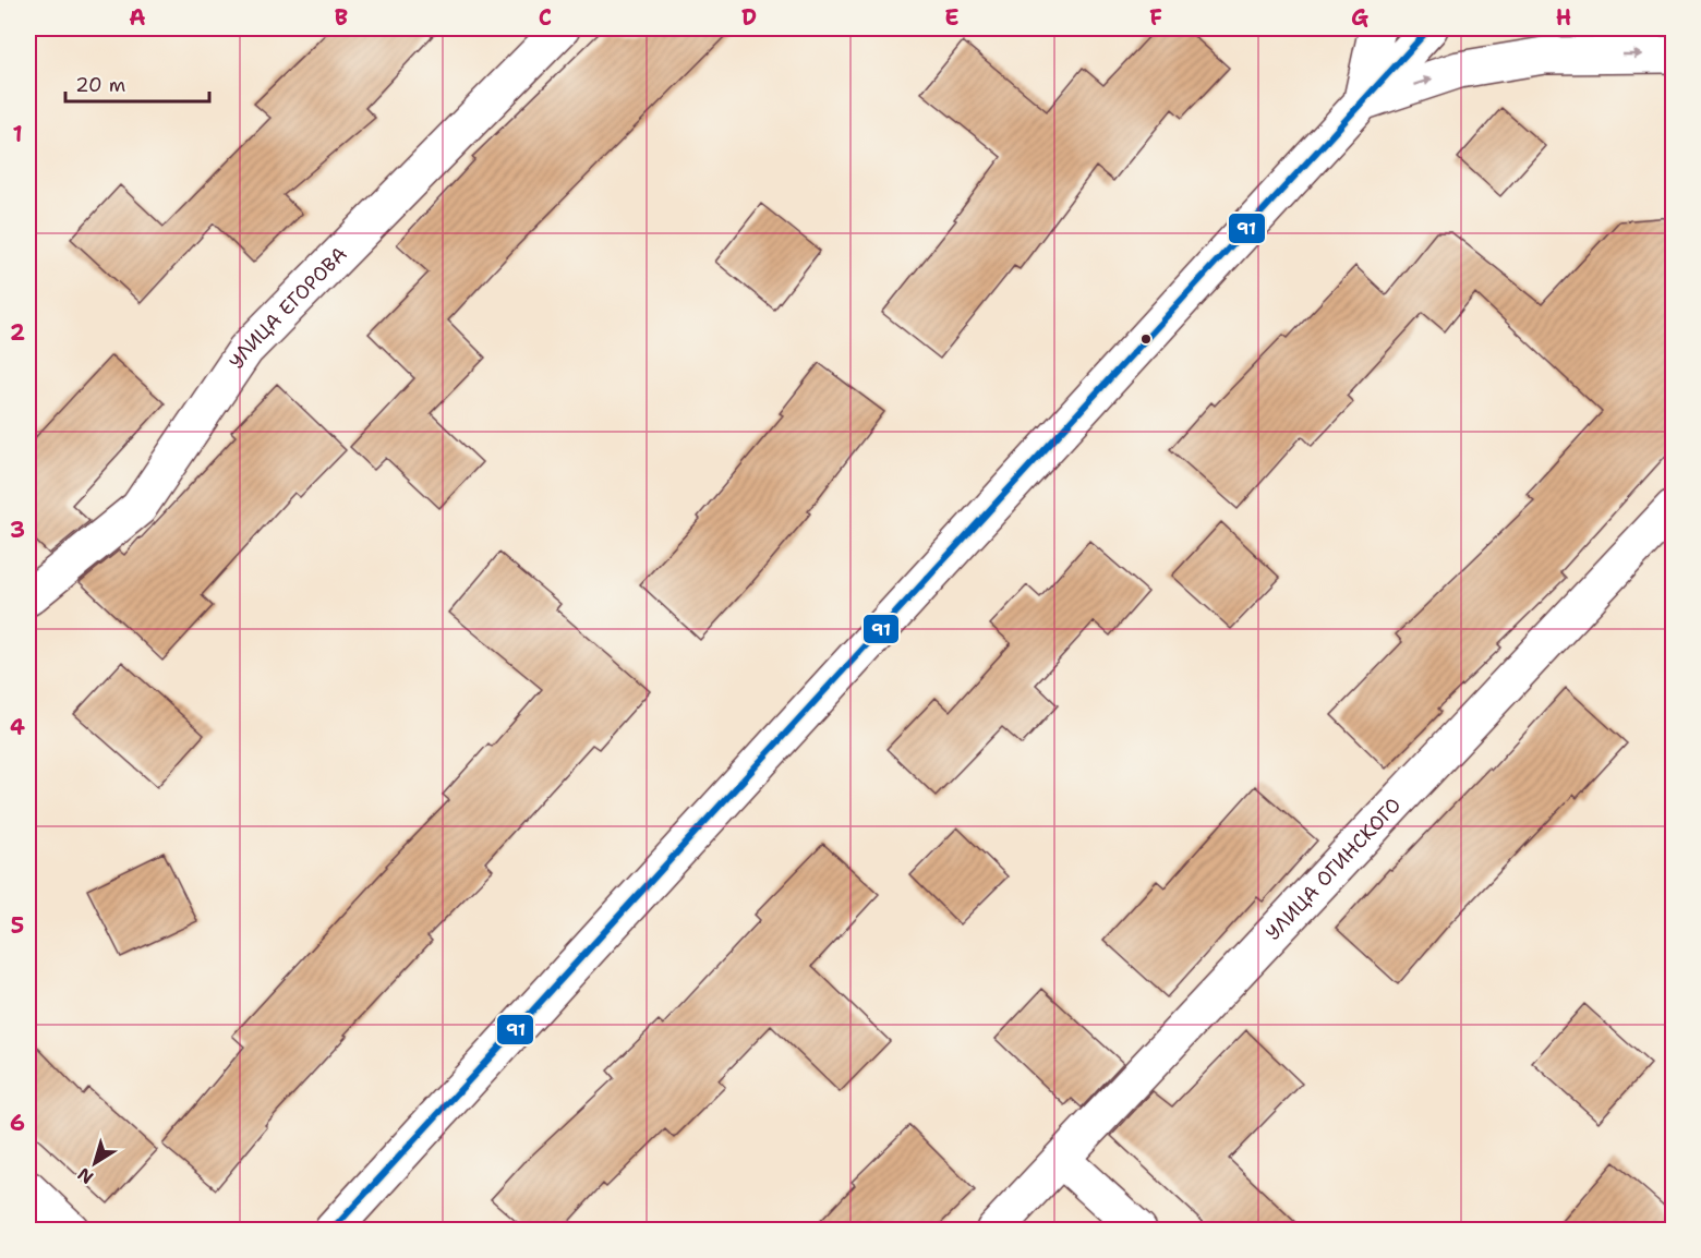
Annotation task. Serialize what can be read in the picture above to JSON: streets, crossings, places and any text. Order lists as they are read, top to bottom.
{
  "streets": {
    "main road": ["УЛИЦА ЕГОРОВА", "УЛИЦА ОГИНСКОГО"]
  },
  "lines": ["transit line 91"],
  "scale_bar": "20 m",
  "north": "bottom left",
  "grid": {
    "columns": [
      "A",
      "B",
      "C",
      "D",
      "E",
      "F",
      "G",
      "H"
    ],
    "rows": [
      "1",
      "2",
      "3",
      "4",
      "5",
      "6"
    ]
  }
}
